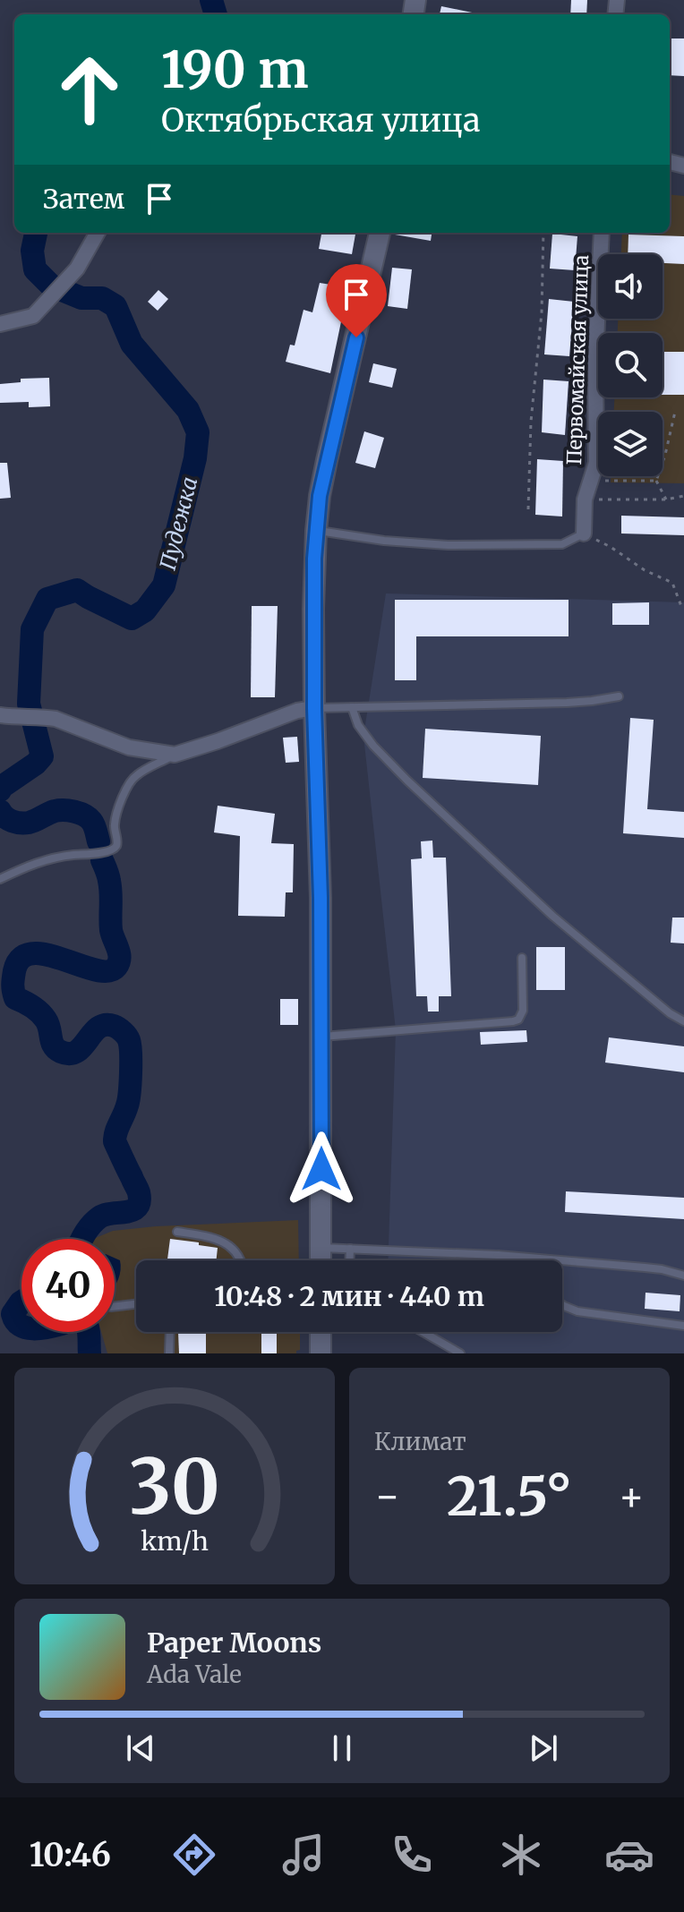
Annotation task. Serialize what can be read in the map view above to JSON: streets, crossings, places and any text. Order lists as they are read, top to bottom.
{
  "streets": {
    "street": ["Первомайская улица"]
  },
  "water": ["Пудежка"],
  "page": {
    "turn": ["190 m", "Октябрьская улица"],
    "then": "Затем",
    "limit": "40",
    "trip": "10:48 · 2 мин · 440 m",
    "tile": "Климат",
    "heat": ["−", "21.5°", "+"],
    "song": ["Paper Moons", "Ada Vale"],
    "tabs": "10:46",
    "gauge": ["30", "km/h"]
  }
}
